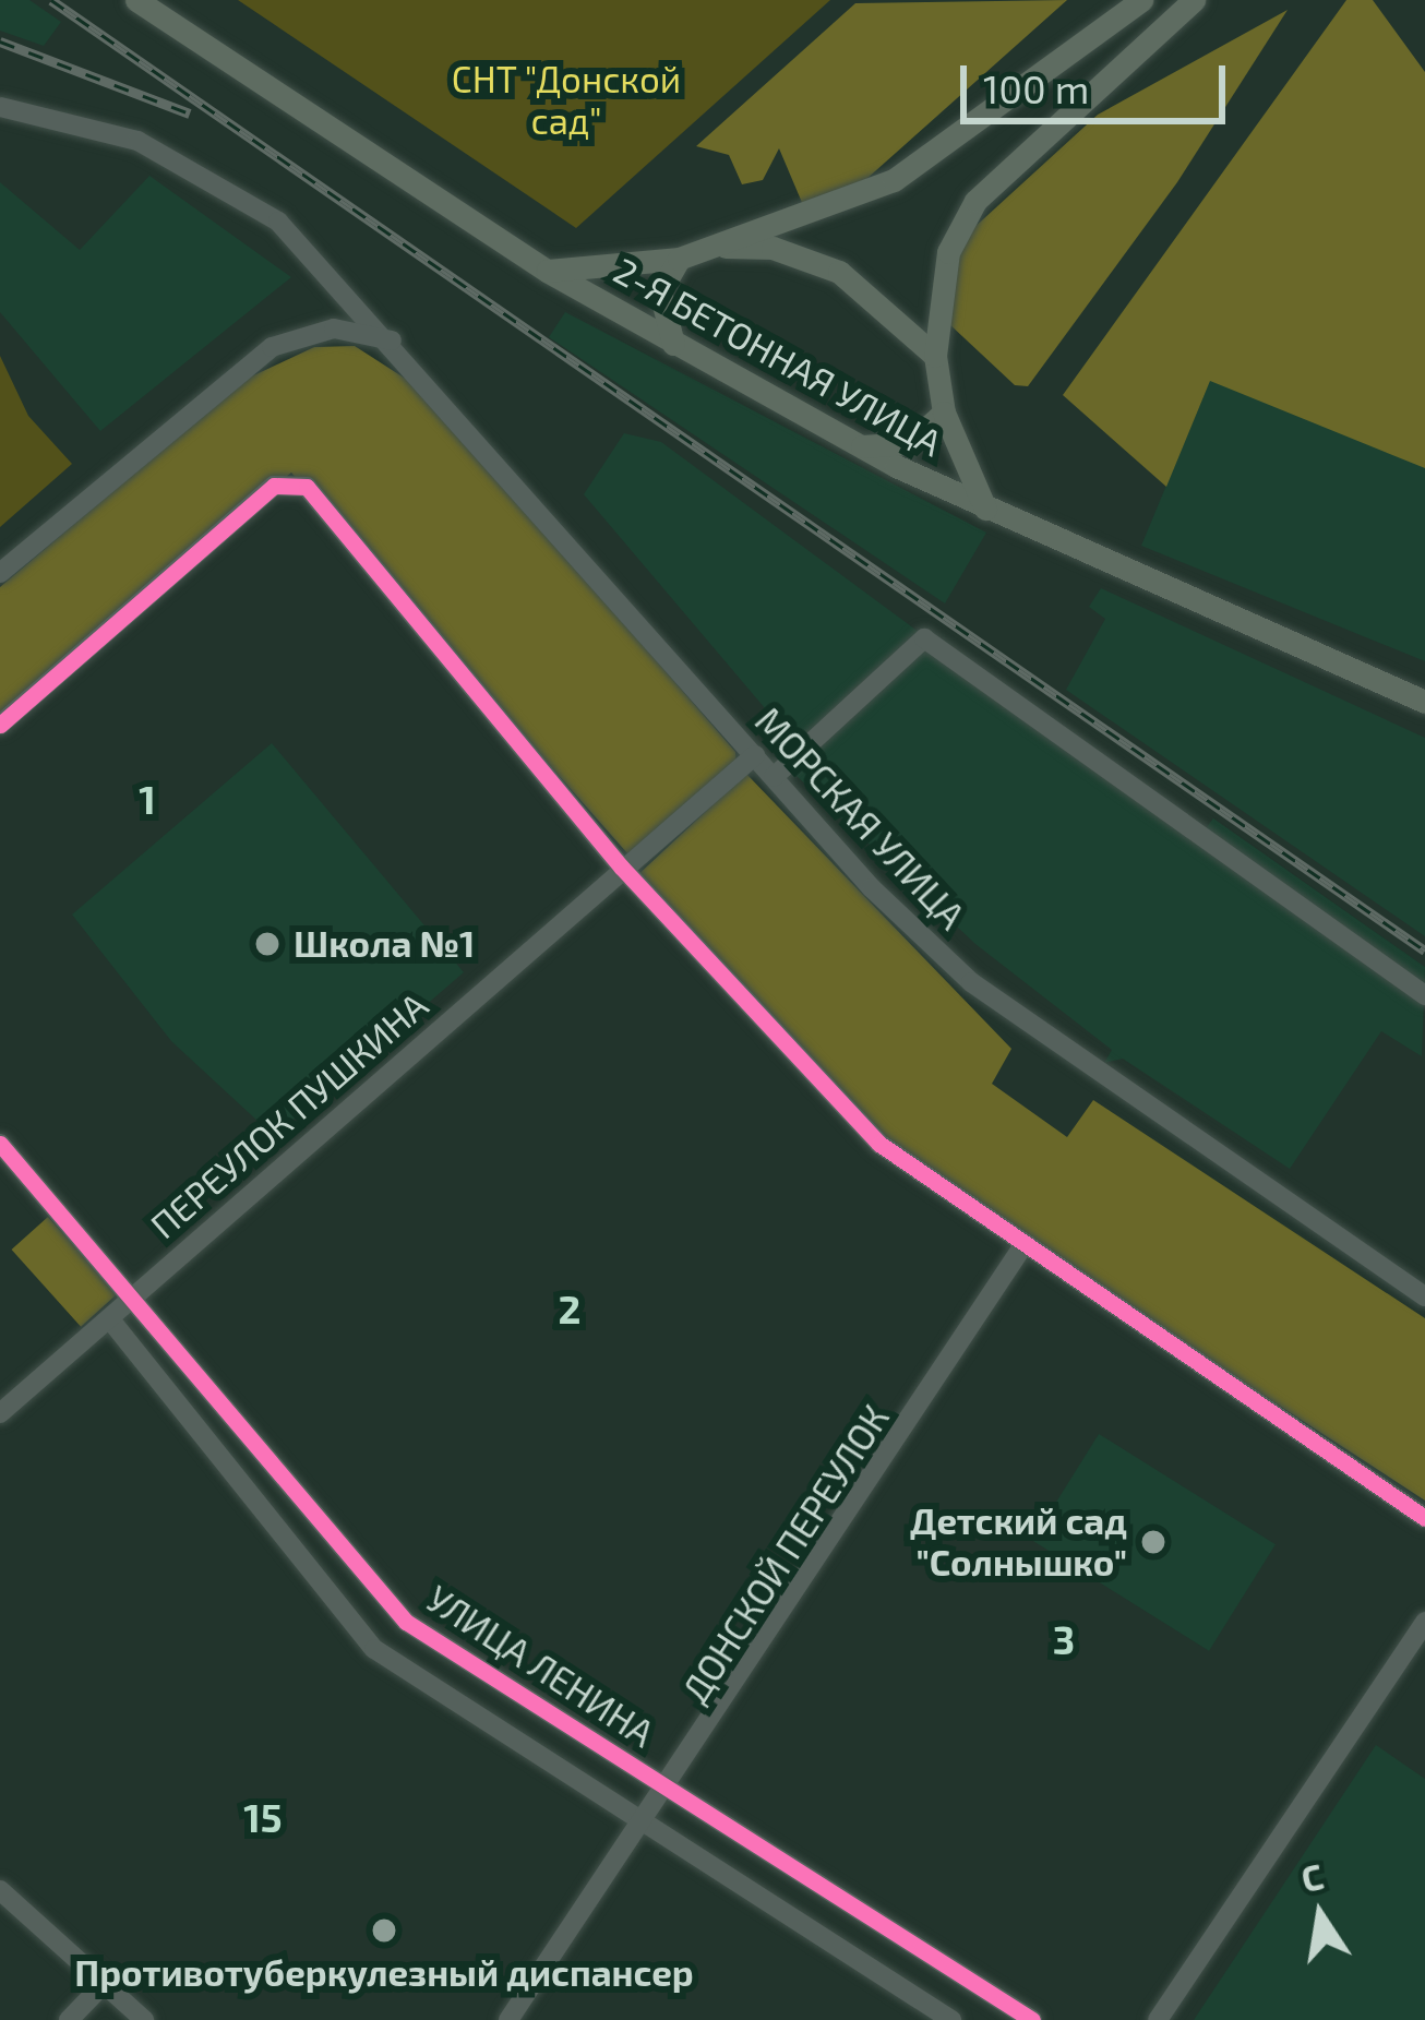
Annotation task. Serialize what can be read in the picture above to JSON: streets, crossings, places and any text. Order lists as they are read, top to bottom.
{
  "streets": {
    "main road": ["2-Я БЕТОННАЯ УЛИЦА"],
    "street": [
      "МОРСКАЯ УЛИЦА",
      "ПЕРЕУЛОК ПУШКИНА",
      "ДОНСКОЙ ПЕРЕУЛОК",
      "УЛИЦА ЛЕНИНА"
    ]
  },
  "crossings": [
    ["МОРСКАЯ УЛИЦА", "ПЕРЕУЛОК ПУШКИНА"],
    ["ПЕРЕУЛОК ПУШКИНА", "УЛИЦА ЛЕНИНА"],
    ["ДОНСКОЙ ПЕРЕУЛОК", "УЛИЦА ЛЕНИНА"]
  ],
  "districts": [
    "1",
    "2",
    "3",
    "15"
  ],
  "parks": ["СНТ \"Донской сад\""],
  "places": ["Школа №1", "Детский сад \"Солнышко\"", "Противотуберкулезный диспансер"],
  "scale_bar": "100 m",
  "north": "top"
}
